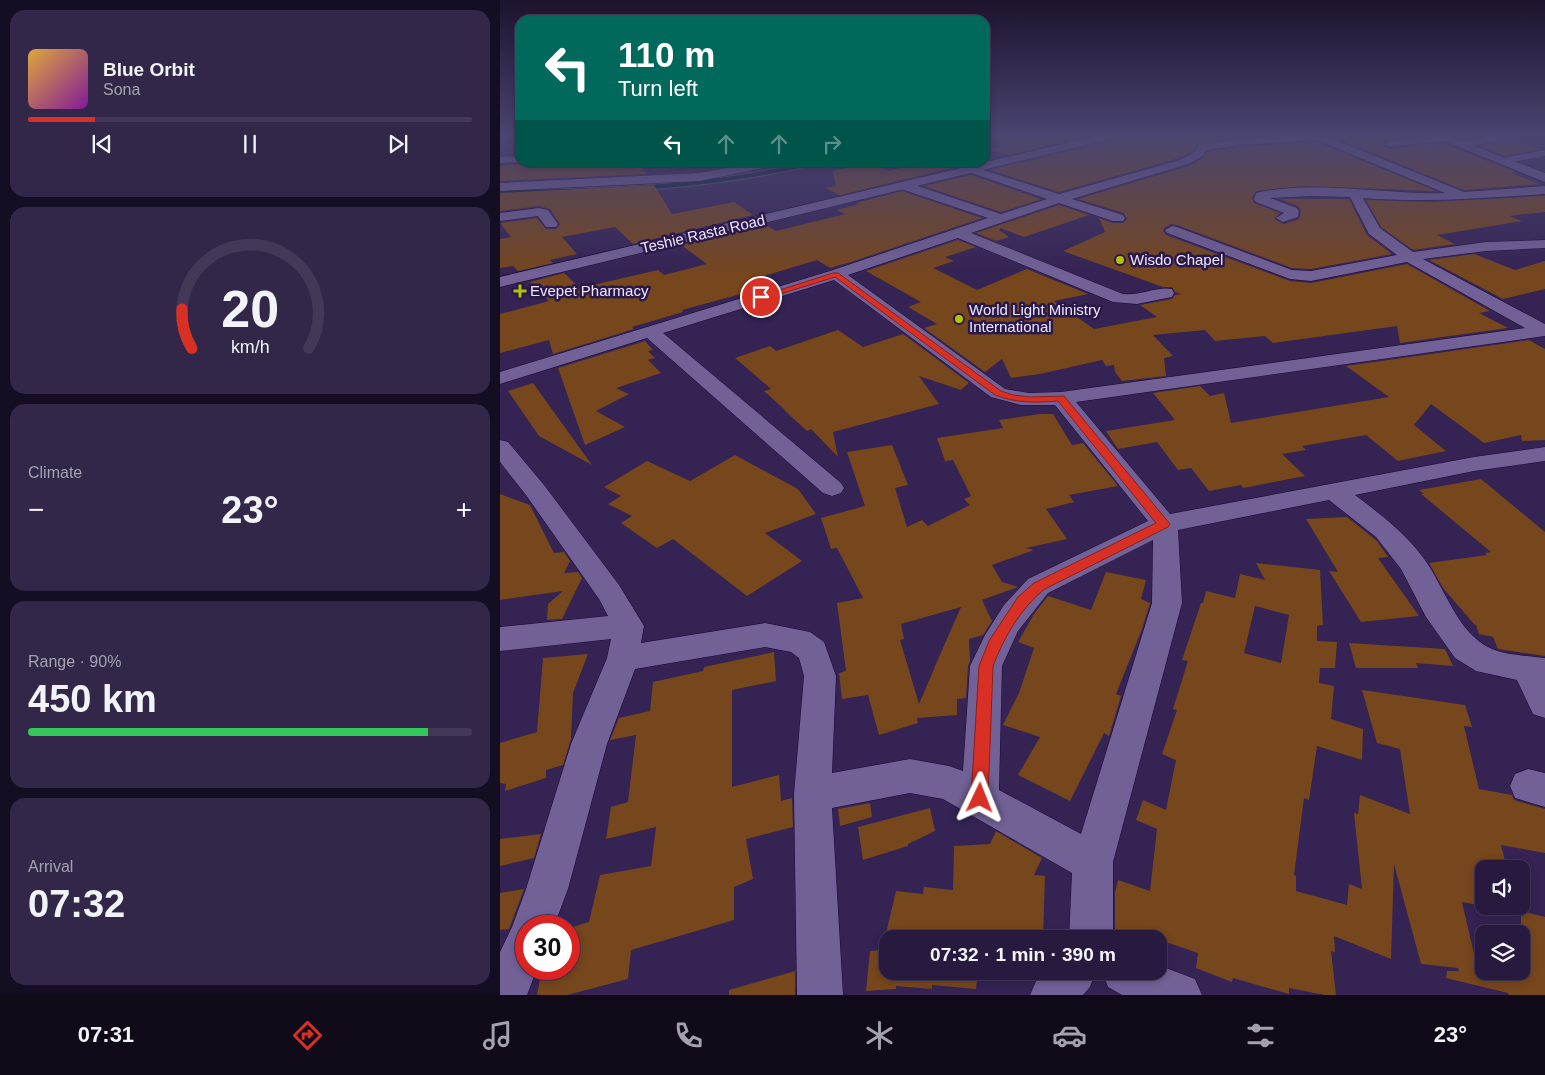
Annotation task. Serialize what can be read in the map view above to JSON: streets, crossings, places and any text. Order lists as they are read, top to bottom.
{
  "streets": {
    "main road": ["Teshie Rasta Road"]
  },
  "places": {
    "other": ["Wisdo Chapel", "World Light Ministry International"],
    "health": ["Evepet Pharmacy"]
  },
  "page": {
    "turn": ["110 m", "Turn left"],
    "song": ["Blue Orbit", "Sona"],
    "tile": [
      "Climate",
      ["Range · 90%", "450 km"],
      ["Arrival", "07:32"]
    ],
    "heat": ["−", "23°", "+"],
    "limit": "30",
    "trip": "07:32 · 1 min · 390 m",
    "tabs": ["07:31", "23°"],
    "gauge": ["20", "km/h"]
  }
}
